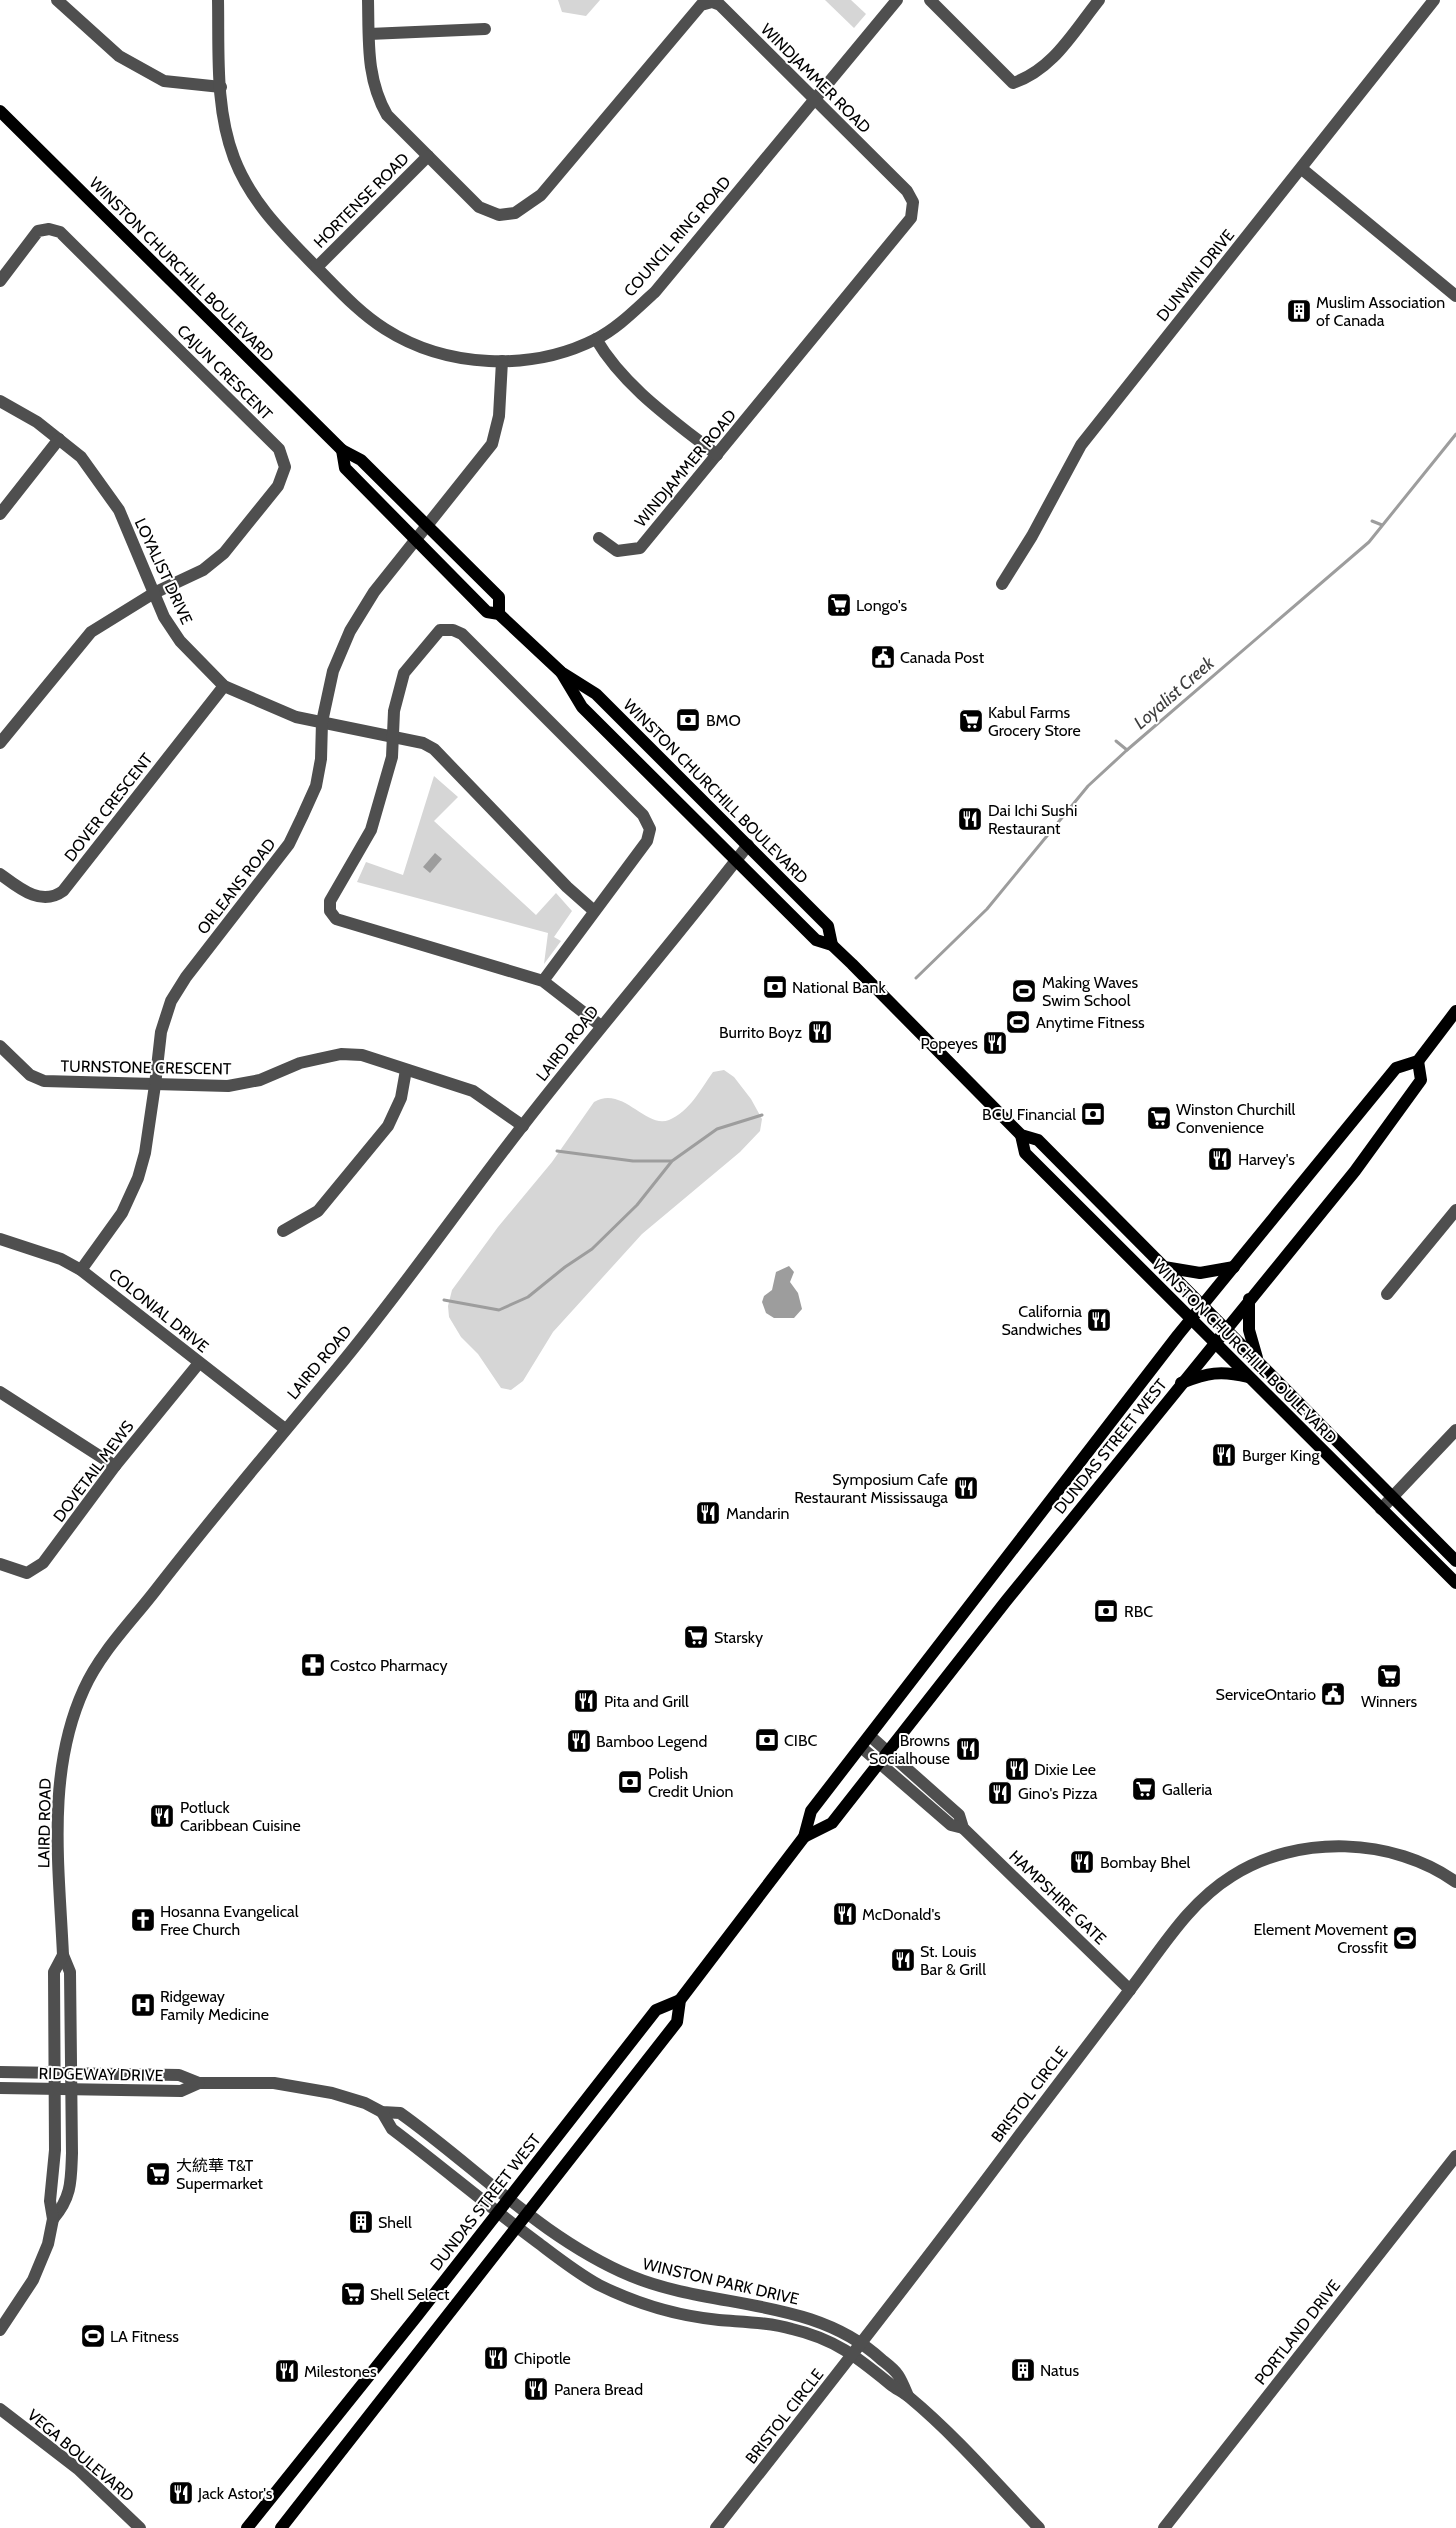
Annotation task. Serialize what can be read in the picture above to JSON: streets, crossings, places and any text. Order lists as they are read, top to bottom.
{
  "streets": {
    "main road": ["WINSTON CHURCHILL BOULEVARD", "DUNDAS STREET WEST"],
    "street": [
      "WINDJAMMER ROAD",
      "HORTENSE ROAD",
      "COUNCIL RING ROAD",
      "DUNWIN DRIVE",
      "CAJUN CRESCENT",
      "LOYALIST DRIVE",
      "DOVER CRESCENT",
      "ORLEANS ROAD",
      "LAIRD ROAD",
      "TURNSTONE CRESCENT",
      "COLONIAL DRIVE",
      "DOVETAIL MEWS",
      "HAMPSHIRE GATE",
      "RIDGEWAY DRIVE",
      "BRISTOL CIRCLE",
      "WINSTON PARK DRIVE",
      "PORTLAND DRIVE",
      "VEGA BOULEVARD"
    ]
  },
  "crossings": [
    ["WINDJAMMER ROAD", "HORTENSE ROAD"],
    ["WINDJAMMER ROAD", "COUNCIL RING ROAD"],
    ["HORTENSE ROAD", "COUNCIL RING ROAD"],
    ["COUNCIL RING ROAD", "ORLEANS ROAD"],
    ["WINSTON CHURCHILL BOULEVARD", "ORLEANS ROAD"],
    ["WINSTON CHURCHILL BOULEVARD", "LAIRD ROAD"],
    ["WINSTON CHURCHILL BOULEVARD", "DUNDAS STREET WEST"],
    ["CAJUN CRESCENT", "LOYALIST DRIVE"],
    ["LOYALIST DRIVE", "DOVER CRESCENT"],
    ["LOYALIST DRIVE", "ORLEANS ROAD"],
    ["ORLEANS ROAD", "TURNSTONE CRESCENT"],
    ["ORLEANS ROAD", "COLONIAL DRIVE"],
    ["LAIRD ROAD", "TURNSTONE CRESCENT"],
    ["LAIRD ROAD", "COLONIAL DRIVE"],
    ["LAIRD ROAD", "RIDGEWAY DRIVE"],
    ["COLONIAL DRIVE", "DOVETAIL MEWS"],
    ["DUNDAS STREET WEST", "HAMPSHIRE GATE"],
    ["DUNDAS STREET WEST", "RIDGEWAY DRIVE"],
    ["DUNDAS STREET WEST", "WINSTON PARK DRIVE"],
    ["HAMPSHIRE GATE", "BRISTOL CIRCLE"],
    ["RIDGEWAY DRIVE", "WINSTON PARK DRIVE"],
    ["BRISTOL CIRCLE", "WINSTON PARK DRIVE"]
  ],
  "water": ["Loyalist Creek"],
  "places": {
    "building": ["Muslim Association of Canada", "Shell", "Natus"],
    "supermarket": [
      "Longo's",
      "Kabul Farms Grocery Store",
      "Winston Churchill Convenience",
      "Starsky",
      "Winners",
      "Galleria",
      "大統華 T&T Supermarket",
      "Shell Select"
    ],
    "public building": ["Canada Post", "ServiceOntario"],
    "bank": [
      "BMO",
      "National Bank",
      "BCU Financial",
      "RBC",
      "CIBC",
      "Polish Credit Union"
    ],
    "restaurant": [
      "Dai Ichi Sushi Restaurant",
      "Burrito Boyz",
      "Popeyes",
      "Harvey's",
      "California Sandwiches",
      "Burger King",
      "Symposium Cafe Restaurant Mississauga",
      "Mandarin",
      "Pita and Grill",
      "Bamboo Legend",
      "Browns Socialhouse",
      "Dixie Lee",
      "Gino's Pizza",
      "Potluck Caribbean Cuisine",
      "Bombay Bhel",
      "McDonald's",
      "St. Louis Bar & Grill",
      "Chipotle",
      "Milestones",
      "Panera Bread",
      "Jack Astor's"
    ],
    "sports": [
      "Making Waves Swim School",
      "Anytime Fitness",
      "Element Movement Crossfit",
      "LA Fitness"
    ],
    "pharmacy": ["Costco Pharmacy"],
    "church": ["Hosanna Evangelical Free Church"],
    "hospital": ["Ridgeway Family Medicine"]
  }
}
